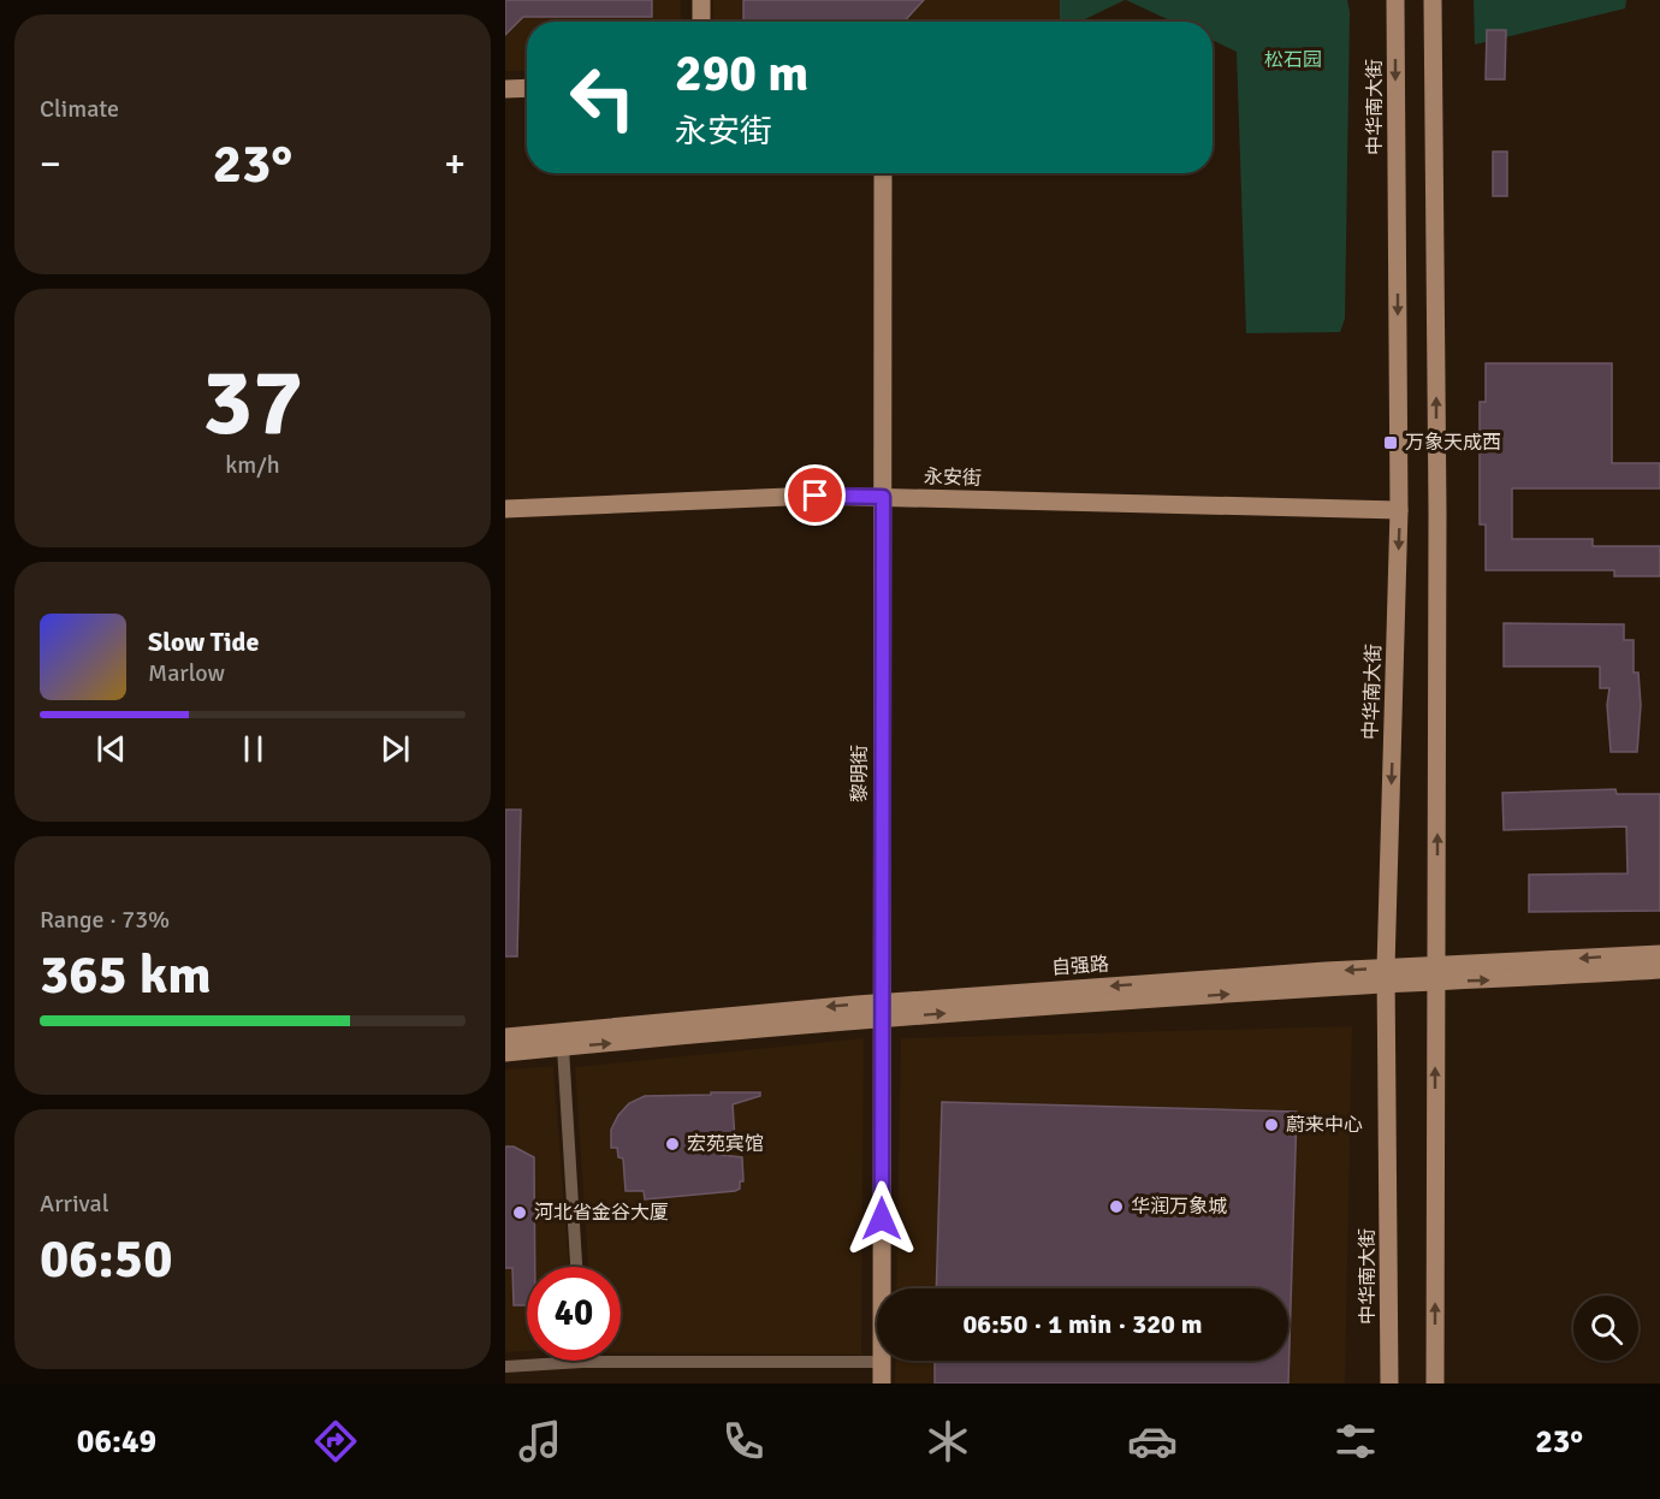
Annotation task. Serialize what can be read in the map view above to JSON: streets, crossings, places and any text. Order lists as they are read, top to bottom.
{
  "streets": {
    "main road": [
      "中华南大街",
      "永安街",
      "黎明街",
      "自强路"
    ]
  },
  "crossings": [
    ["中华南大街", "永安街"],
    ["中华南大街", "自强路"],
    ["永安街", "黎明街"],
    ["黎明街", "自强路"]
  ],
  "parks": ["松石园"],
  "places": {
    "transit": ["万象天成西"],
    "other": [
      "蔚来中心",
      "宏苑宾馆",
      "华润万象城",
      "河北省金谷大厦"
    ]
  },
  "page": {
    "tile": [
      "Climate",
      ["37", "km/h"],
      ["Range · 73%", "365 km"],
      ["Arrival", "06:50"]
    ],
    "turn": ["290 m", "永安街"],
    "heat": ["−", "23°", "+"],
    "song": ["Slow Tide", "Marlow"],
    "limit": "40",
    "trip": "06:50 · 1 min · 320 m",
    "tabs": ["06:49", "23°"]
  }
}
